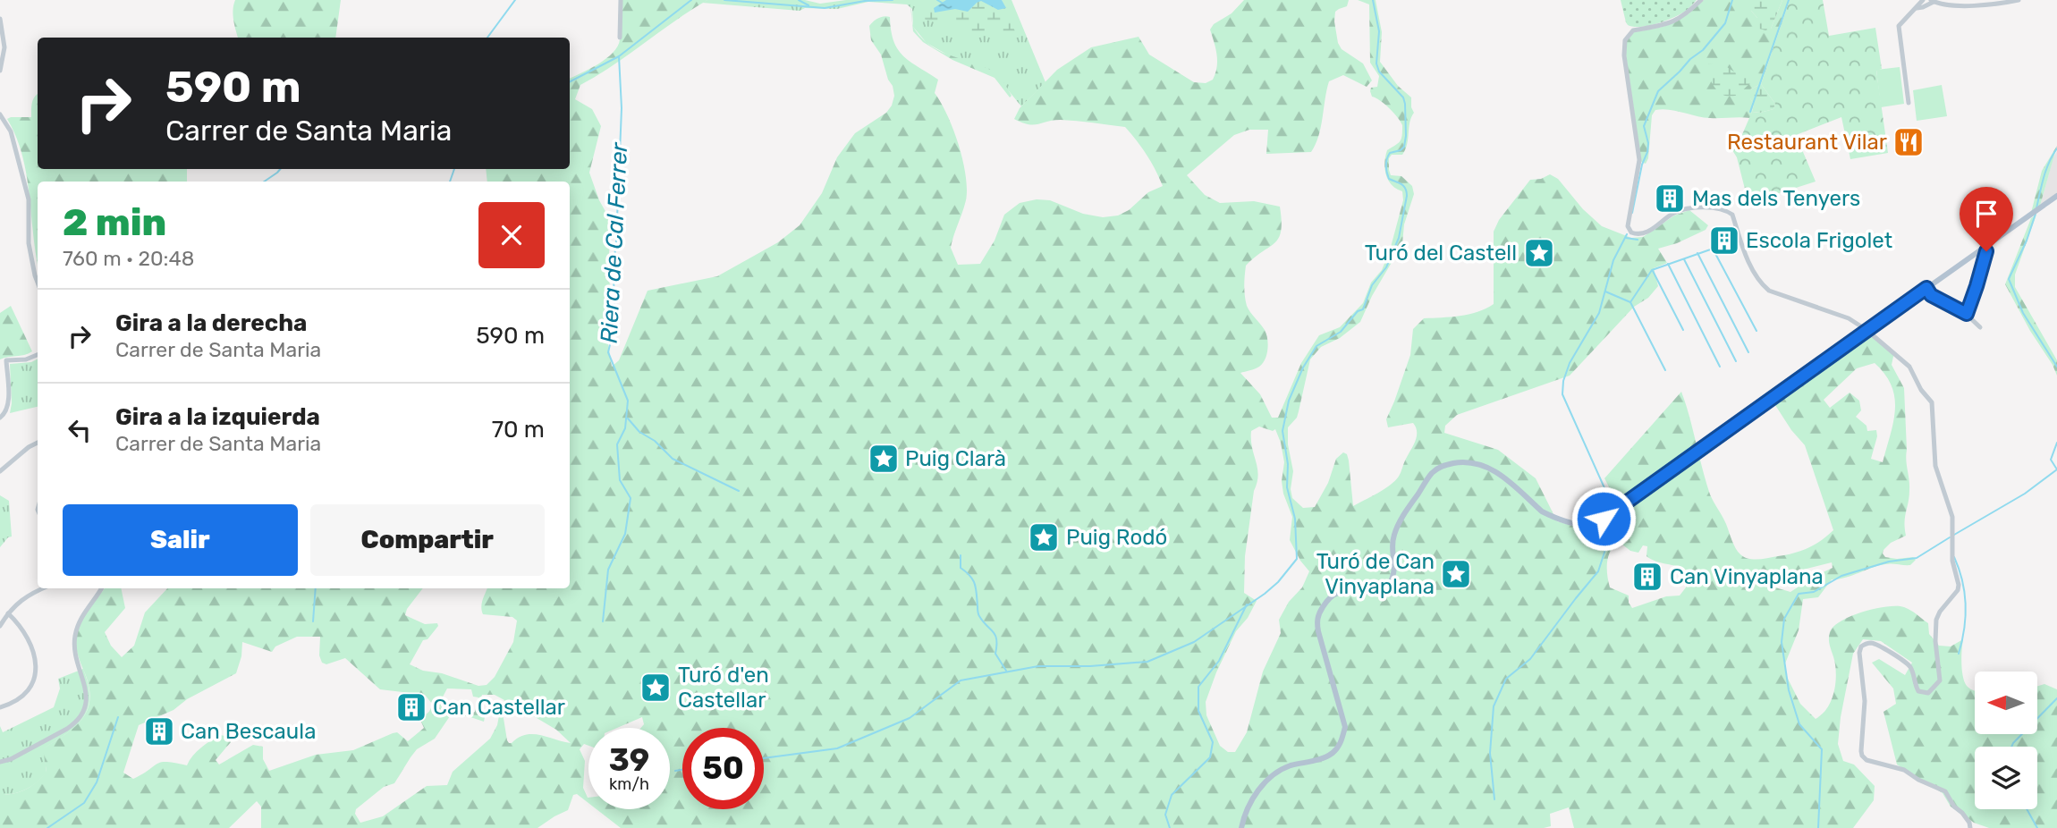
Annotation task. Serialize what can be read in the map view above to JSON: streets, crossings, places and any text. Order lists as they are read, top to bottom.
{
  "water": ["Riera de Cal Ferrer"],
  "places": {
    "restaurant": ["Restaurant Vilar"],
    "building": [
      "Mas dels Tenyers",
      "Escola Frigolet",
      "Can Vinyaplana",
      "Can Castellar",
      "Can Bescaula"
    ],
    "place": [
      "Turó del Castell",
      "Puig Clarà",
      "Puig Rodó",
      "Turó de Can Vinyaplana",
      "Turó d'en Castellar"
    ]
  },
  "north": "left",
  "page": {
    "turn": ["590 m", "Carrer de Santa Maria"],
    "heading": ["2 min", "760 m · 20:48"],
    "list": [
      {
        "name": "Gira a la derecha",
        "note": "Carrer de Santa Maria",
        "value": "590 m"
      },
      {
        "name": "Gira a la izquierda",
        "note": "Carrer de Santa Maria",
        "value": "70 m"
      }
    ],
    "buttons": ["Salir", "Compartir"],
    "speed": "39 km/h",
    "limit": "50"
  }
}
